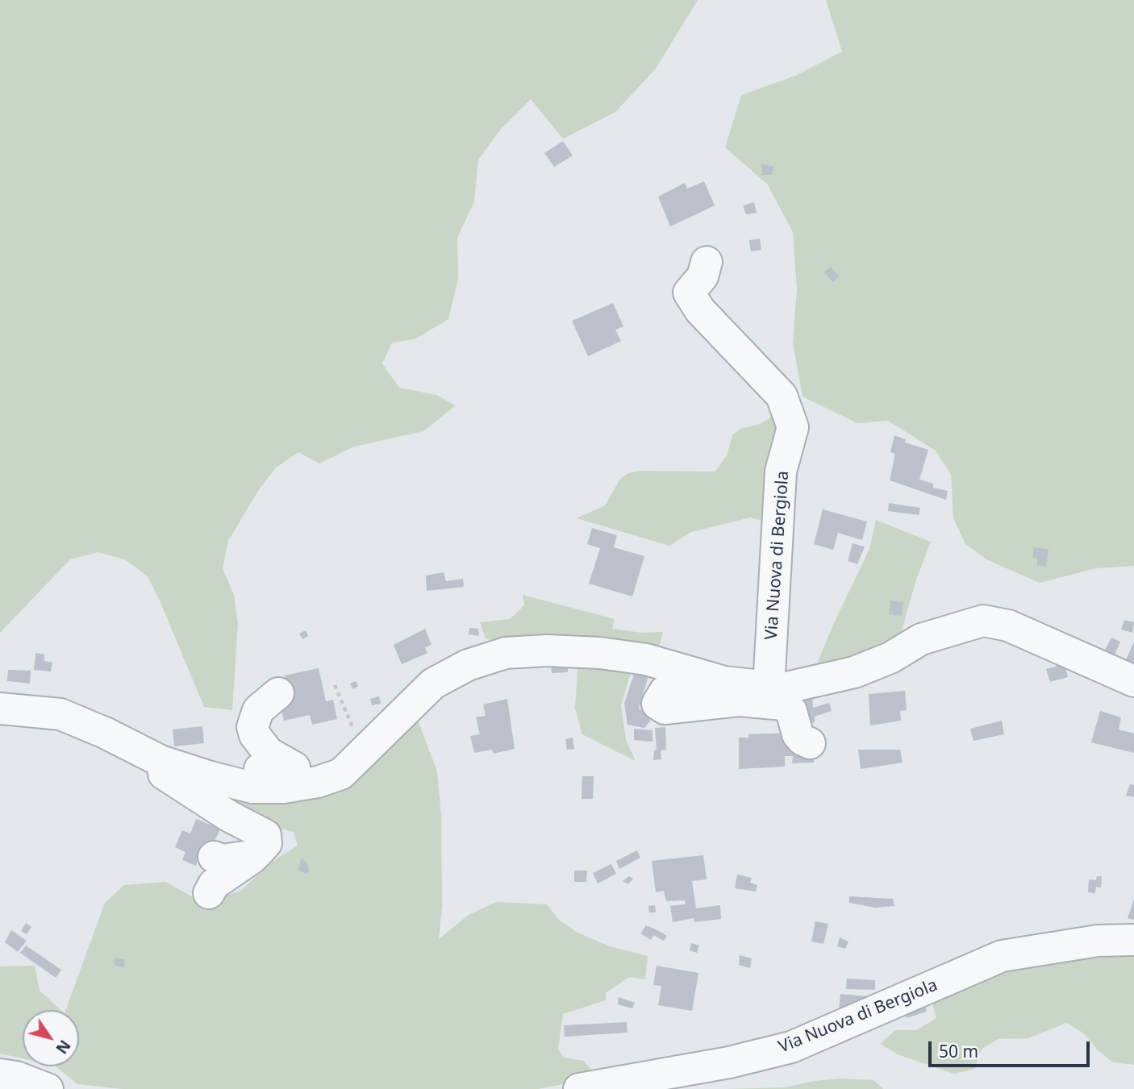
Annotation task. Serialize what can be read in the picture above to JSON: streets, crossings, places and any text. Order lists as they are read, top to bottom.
{
  "streets": {
    "street": ["Via Nuova di Bergiola"]
  },
  "scale_bar": "50 m",
  "north": "bottom right"
}
